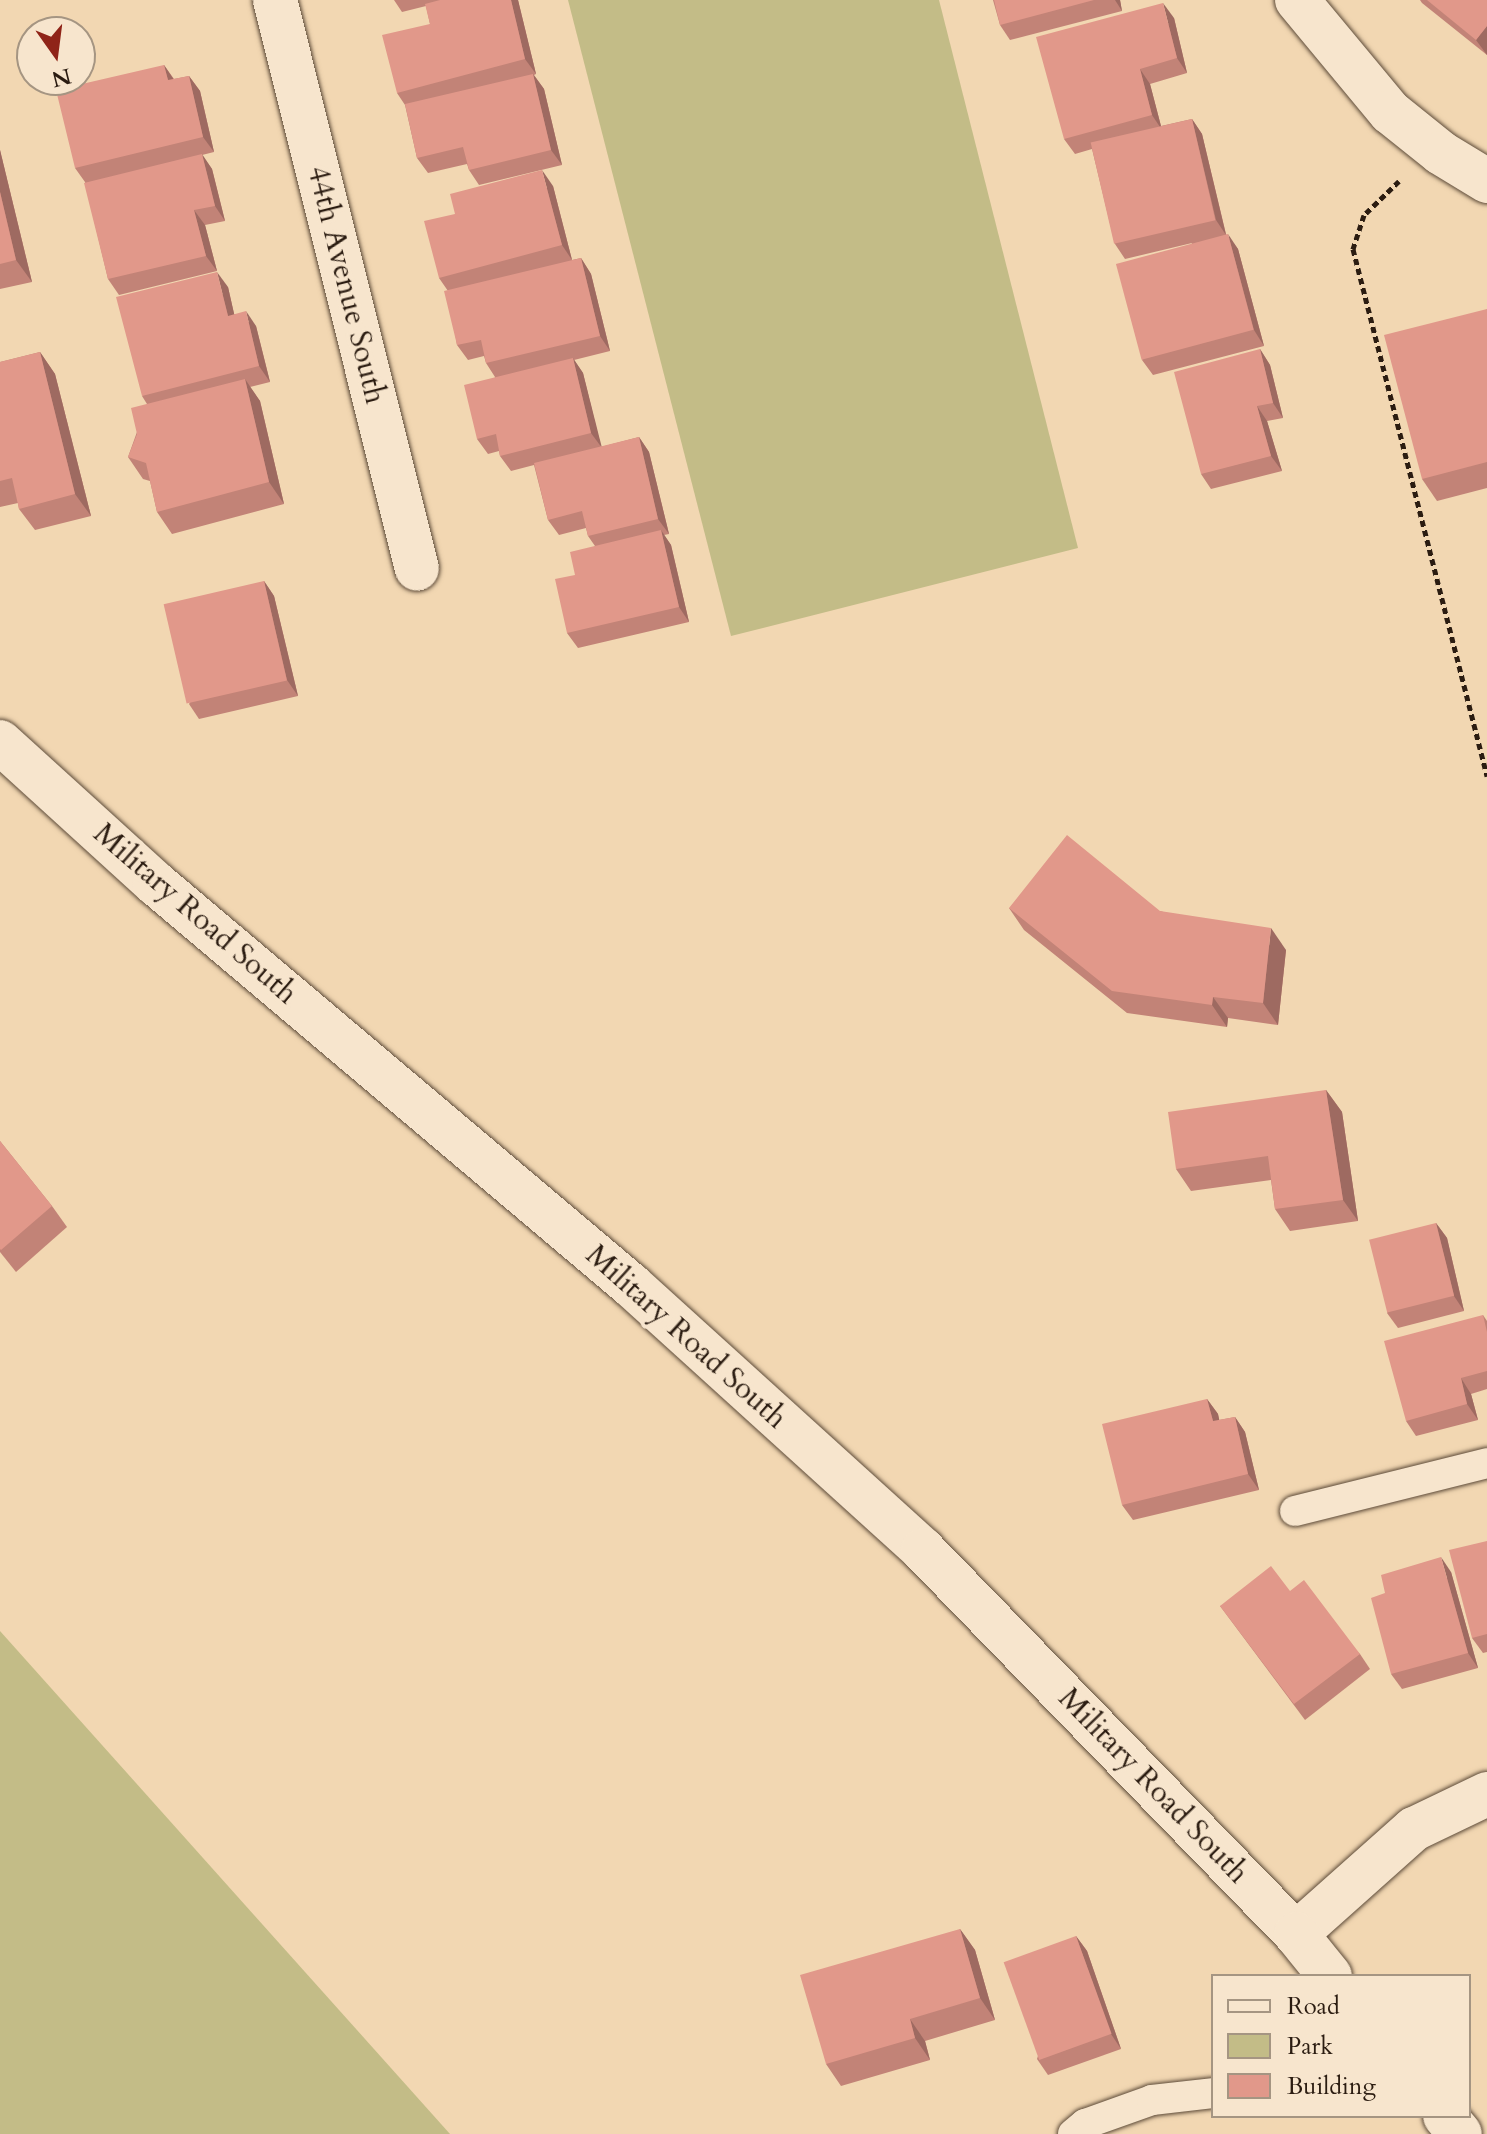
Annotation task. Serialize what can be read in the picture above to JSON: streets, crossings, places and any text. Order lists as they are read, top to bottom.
{
  "streets": {
    "main road": ["44th Avenue South", "Military Road South"]
  },
  "legend": ["Road", "Park", "Building"],
  "north": "bottom"
}
